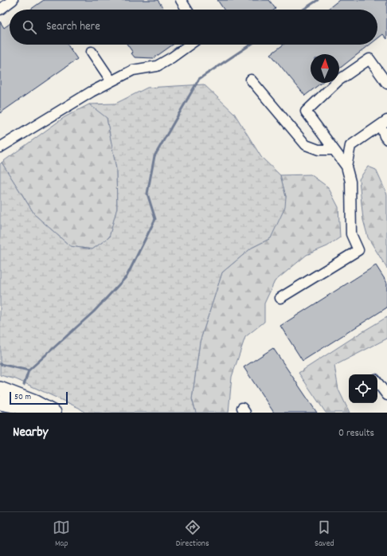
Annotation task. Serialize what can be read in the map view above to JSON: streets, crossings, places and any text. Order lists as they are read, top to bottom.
{
  "scale_bar": "50 m",
  "north": "top",
  "page": {
    "search": "Search here",
    "scale": "50 m",
    "heading": ["Nearby", "0 results"],
    "nav": ["Map", "Directions", "Saved"]
  }
}
